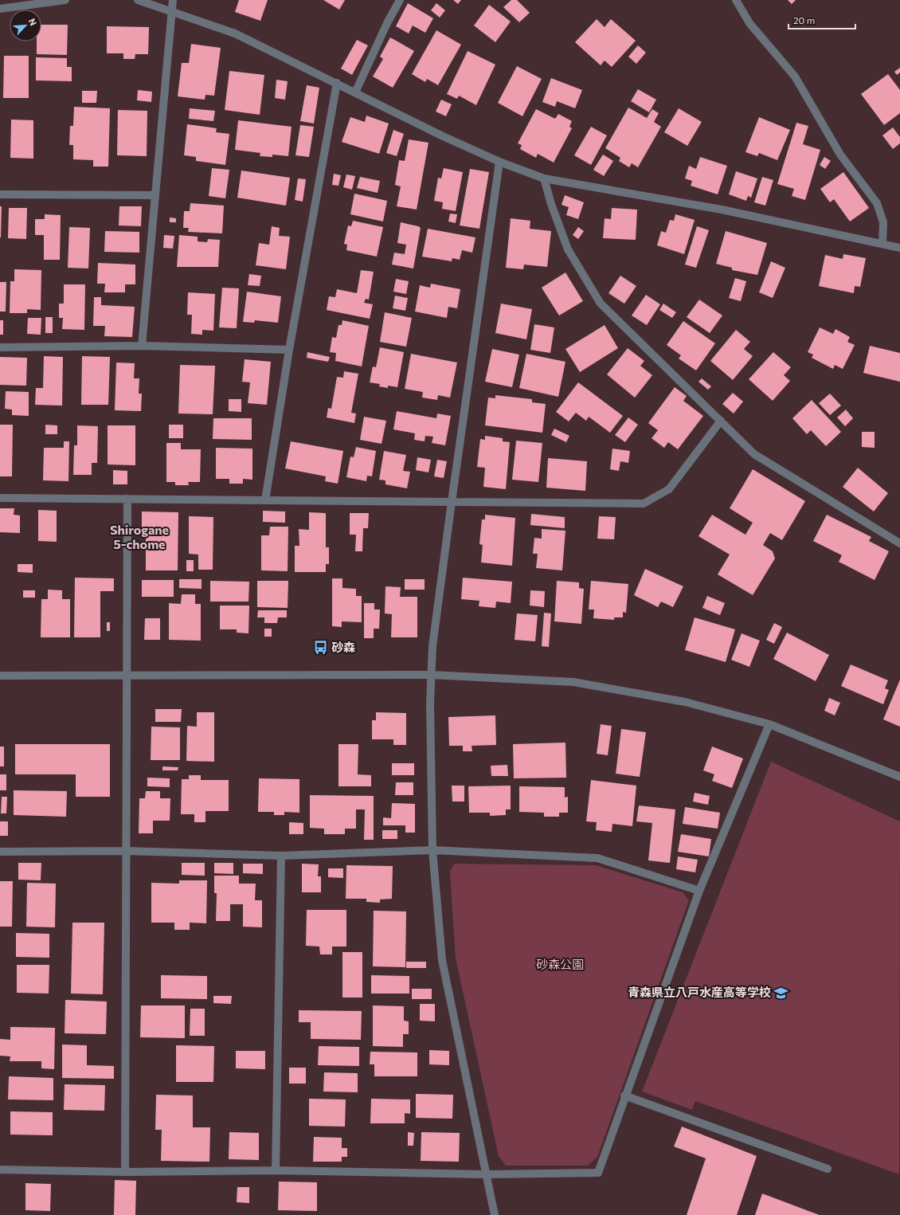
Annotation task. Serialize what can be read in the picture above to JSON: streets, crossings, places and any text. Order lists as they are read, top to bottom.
{
  "districts": ["Shirogane 5-chome"],
  "parks": ["砂森公園"],
  "places": {
    "bus stop": ["砂森"],
    "school or university": ["青森県立八戸水産高等学校"]
  },
  "scale_bar": "20 m",
  "north": "top right"
}
